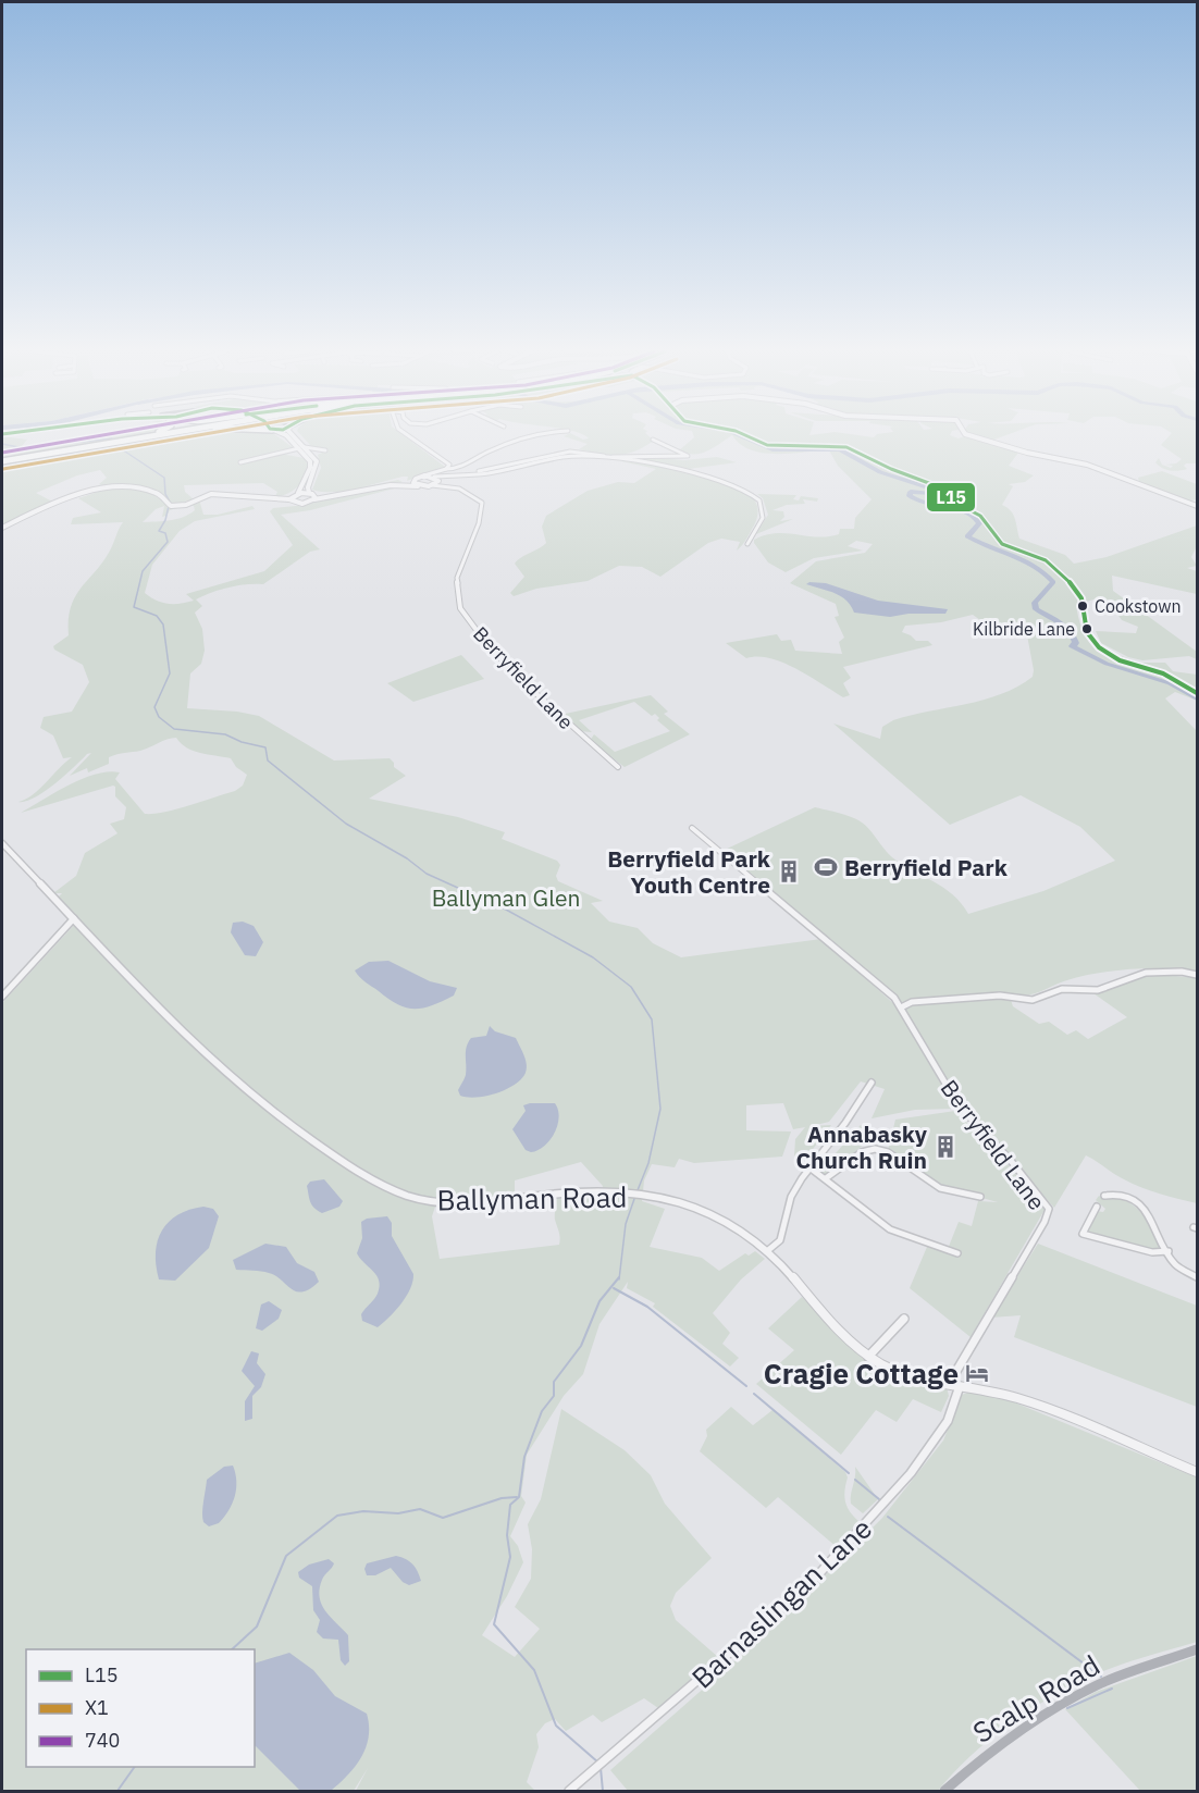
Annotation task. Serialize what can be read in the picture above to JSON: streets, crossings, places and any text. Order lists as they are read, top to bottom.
{
  "streets": {
    "main road": ["Scalp Road"],
    "street": ["Berryfield Lane", "Ballyman Road", "Barnaslingan Lane"]
  },
  "crossings": [
    ["Berryfield Lane", "Ballyman Road"],
    ["Ballyman Road", "Barnaslingan Lane"]
  ],
  "parks": ["Ballyman Glen"],
  "places": {
    "other": ["Cookstown", "Kilbride Lane"],
    "sports": ["Berryfield Park"],
    "building": ["Berryfield Park Youth Centre", "Annabasky Church Ruin"],
    "hotel": ["Cragie Cottage"]
  },
  "lines": ["transit line L15", "transit line X1", "transit line 740"],
  "legend": ["L15", "X1", "740"]
}
